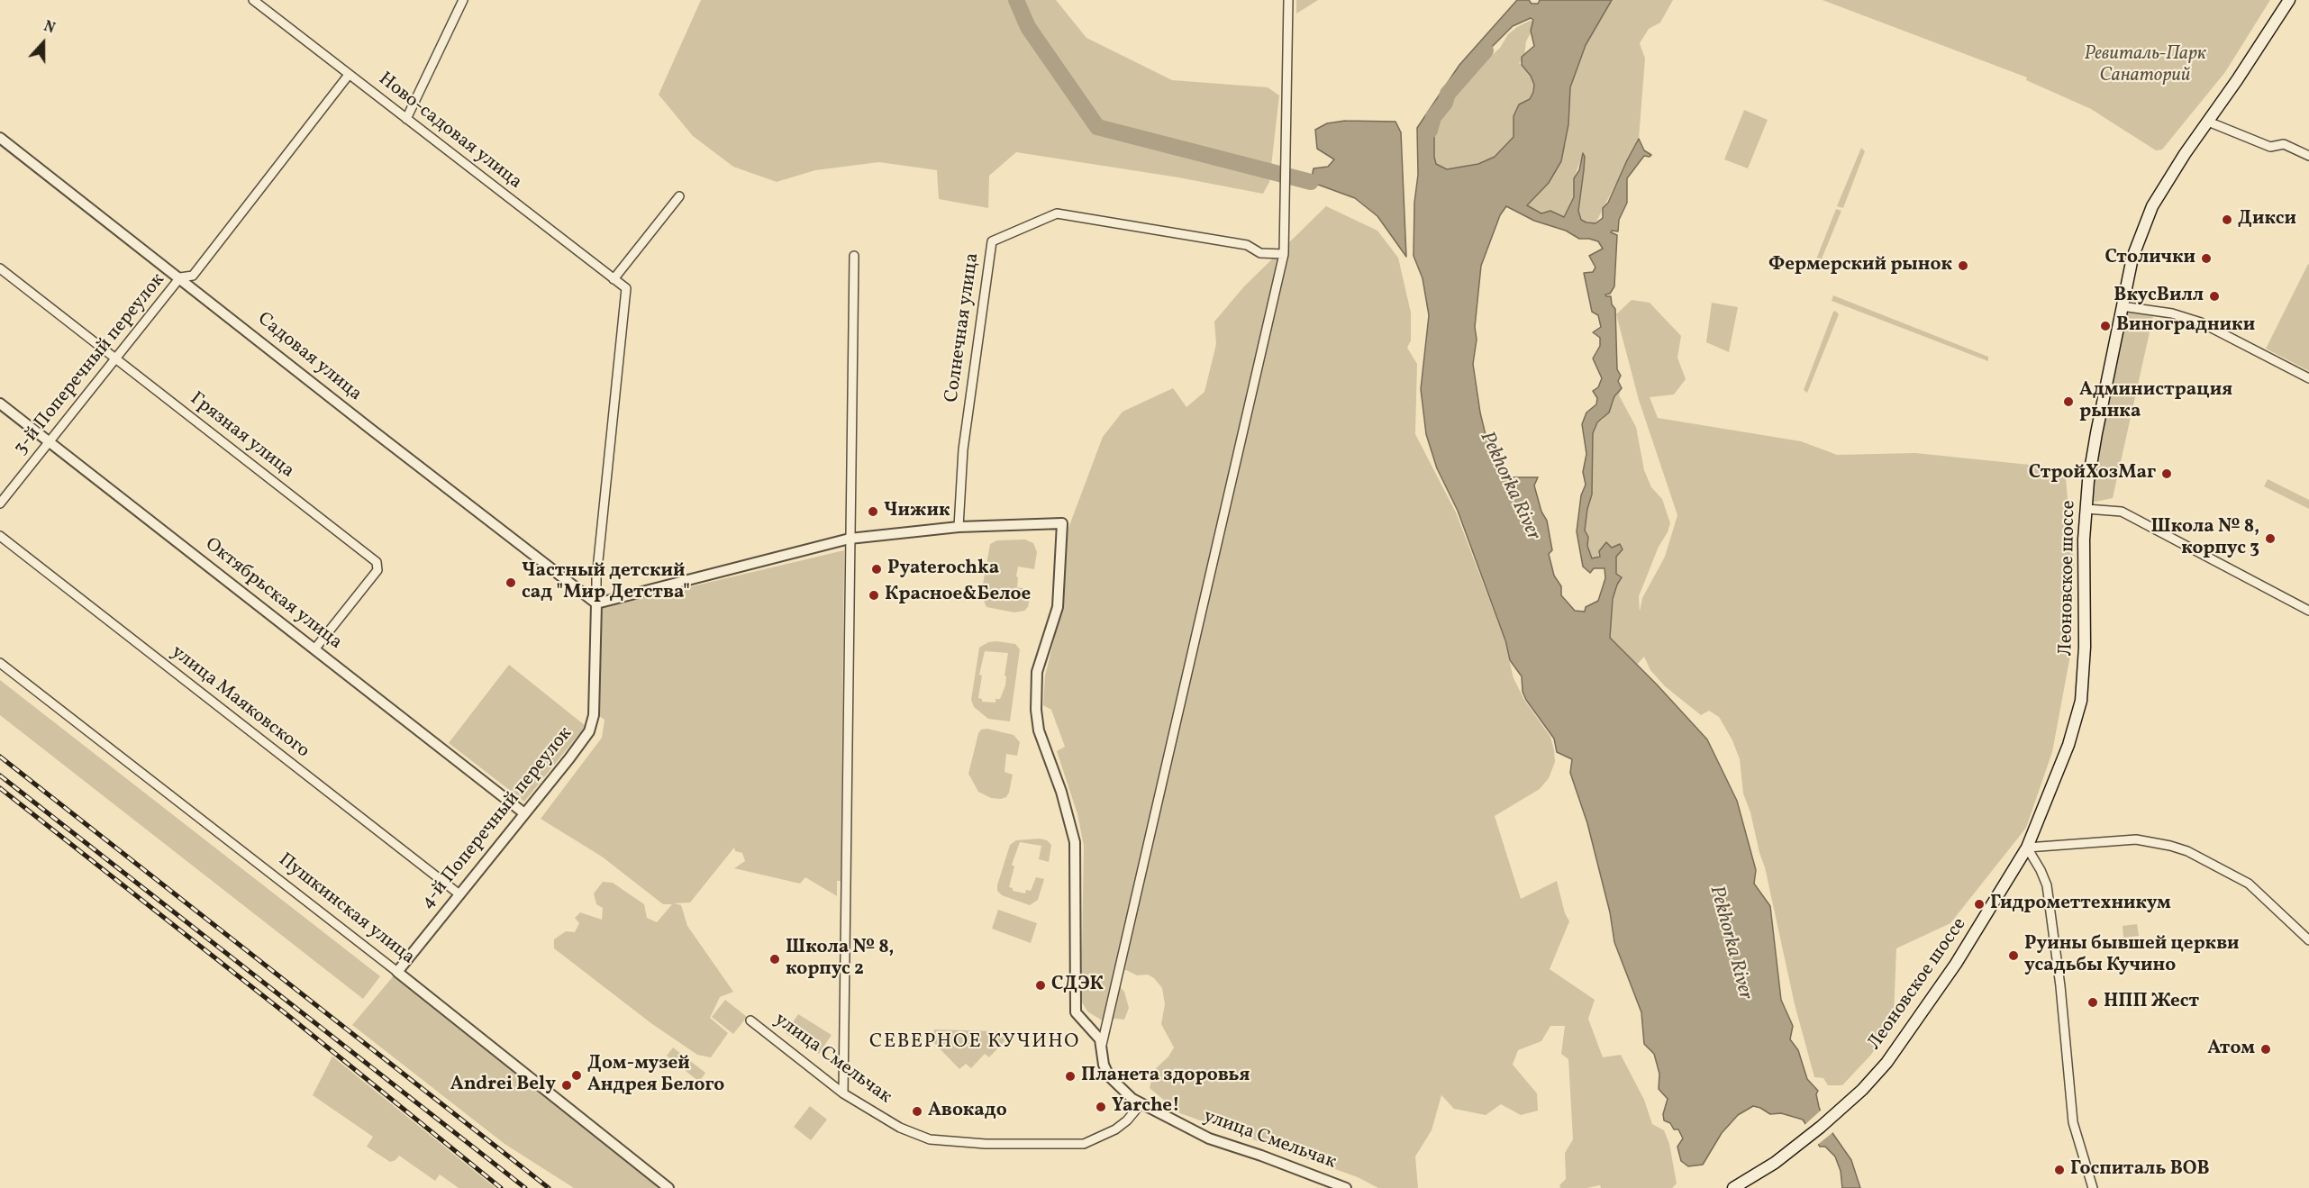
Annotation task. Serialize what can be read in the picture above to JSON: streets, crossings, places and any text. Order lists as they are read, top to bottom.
{
  "streets": {
    "main road": ["Леоновское шоссе"],
    "street": [
      "Ново-садовая улица",
      "Солнечная улица",
      "Садовая улица",
      "3-й Поперечный переулок",
      "Грязная улица",
      "Октябрьская улица",
      "улица Маяковского",
      "4-й Поперечный переулок",
      "Пушкинская улица",
      "улица Смельчак"
    ]
  },
  "crossings": [
    ["Ново-садовая улица", "3-й Поперечный переулок"],
    ["Ново-садовая улица", "4-й Поперечный переулок"],
    ["Садовая улица", "3-й Поперечный переулок"],
    ["Садовая улица", "4-й Поперечный переулок"],
    ["3-й Поперечный переулок", "Грязная улица"],
    ["3-й Поперечный переулок", "Октябрьская улица"],
    ["Грязная улица", "Октябрьская улица"],
    ["Октябрьская улица", "4-й Поперечный переулок"],
    ["улица Маяковского", "4-й Поперечный переулок"],
    ["4-й Поперечный переулок", "Пушкинская улица"]
  ],
  "districts": ["СЕВЕРНОЕ КУЧИНО"],
  "water": ["Pekhorka River"],
  "parks": ["Ревиталь-Парк Санаторий"],
  "places": [
    "Дикси",
    "Столички",
    "Фермерский рынок",
    "ВкусВилл",
    "Виноградники",
    "Администрация рынка",
    "СтройХозМаг",
    "Чижик",
    "Школа № 8, корпус 3",
    "Pyaterochka",
    "Частный детский сад \"Мир Детства\"",
    "Красное&Белое",
    "Гидрометтехникум",
    "Руины бывшей церкви усадьбы Кучино",
    "Школа № 8, корпус 2",
    "СДЭК",
    "НПП Жест",
    "Атом",
    "Дом-музей Андрея Белого",
    "Планета здоровья",
    "Andrei Bely",
    "Yarche!",
    "Авокадо",
    "Госпиталь ВОВ"
  ],
  "north": "top"
}
